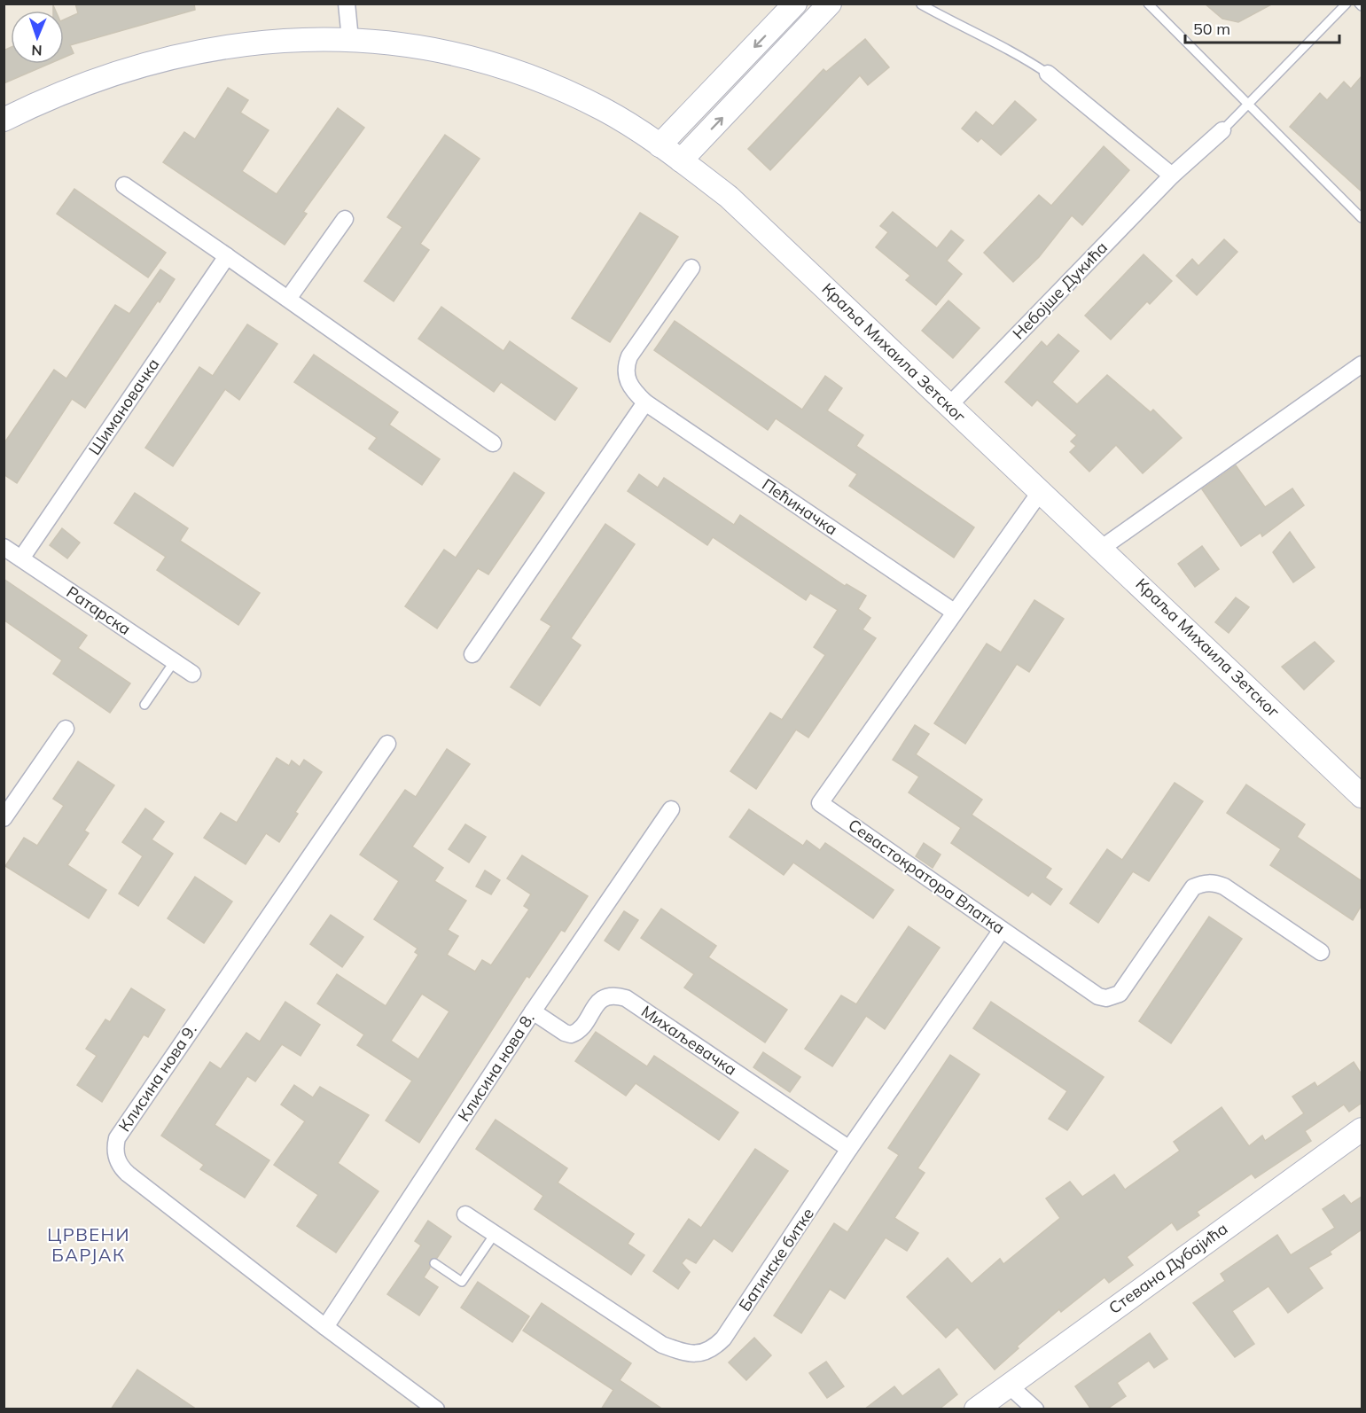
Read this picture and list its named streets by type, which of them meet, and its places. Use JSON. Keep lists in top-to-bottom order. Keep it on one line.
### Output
{"streets":{"street":["Небојше Дукића","Краља Михаила Зетског","Шимановачка","Пећиначка","Ратарска","Севастократора Влатка","Михаљевачка","Клисина нова 8.","Клисина нова 9.","Батинске битке","Стевана Дубајића"]},"crossings":[["Небојше Дукића","Краља Михаила Зетског"],["Краља Михаила Зетског","Севастократора Влатка"],["Шимановачка","Ратарска"],["Пећиначка","Севастократора Влатка"],["Севастократора Влатка","Батинске битке"],["Михаљевачка","Клисина нова 8."],["Михаљевачка","Батинске битке"],["Клисина нова 8.","Клисина нова 9."]],"districts":["ЦРВЕНИ БАРЈАК"],"scale_bar":"50 m","north":"bottom"}
